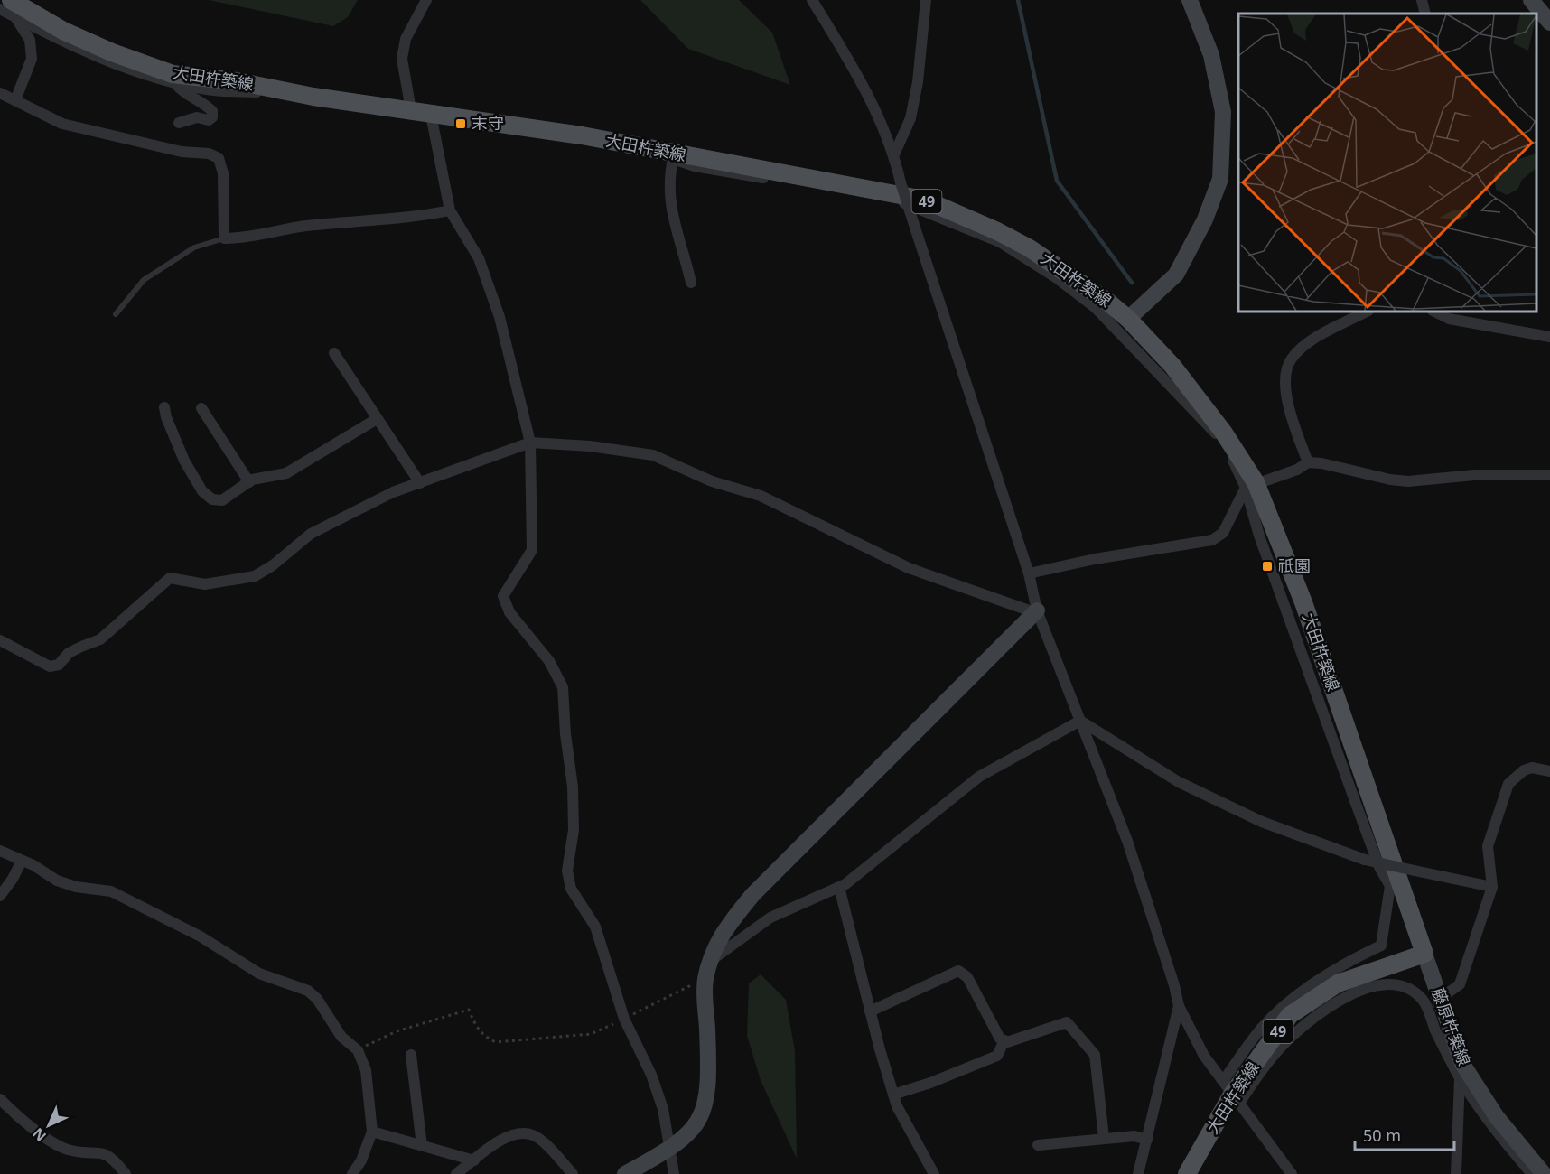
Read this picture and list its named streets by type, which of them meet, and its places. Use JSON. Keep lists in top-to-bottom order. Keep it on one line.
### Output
{"streets":{"main road":["大田杵築線","49"],"street":["藤原杵築線"]},"crossings":[["大田杵築線","藤原杵築線"]],"places":{"transit":["末守","祇園"]},"scale_bar":"50 m","north":"bottom left"}
